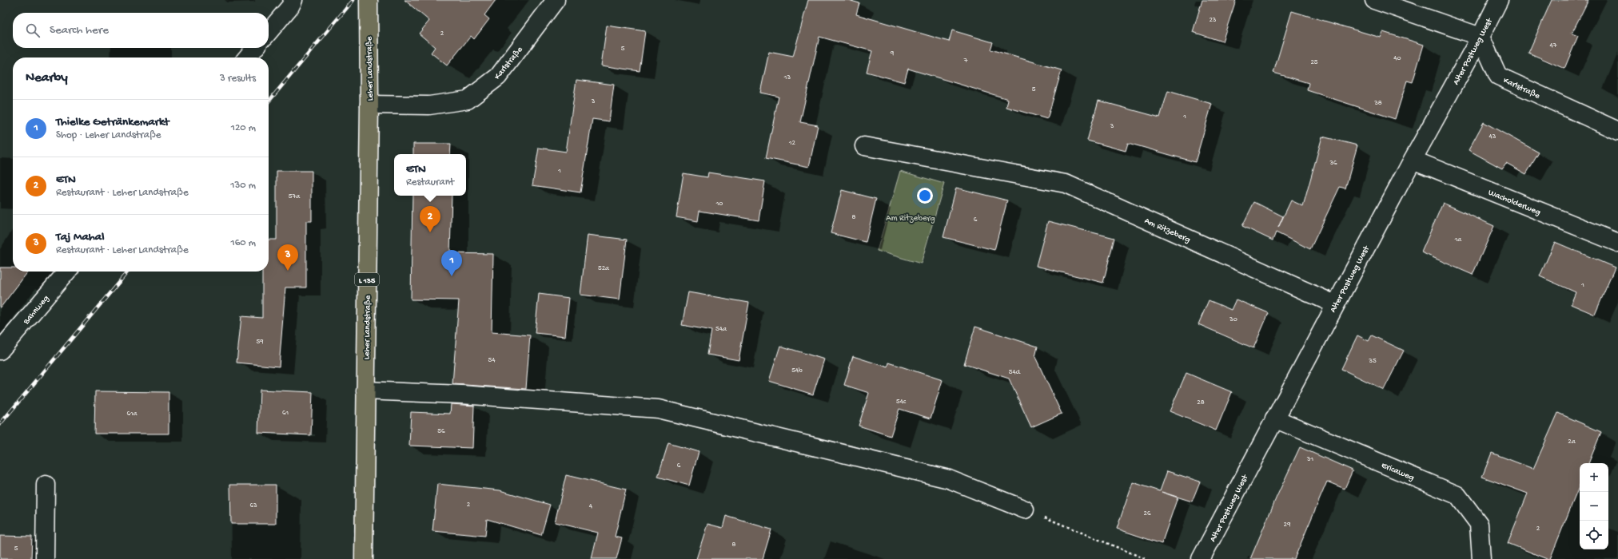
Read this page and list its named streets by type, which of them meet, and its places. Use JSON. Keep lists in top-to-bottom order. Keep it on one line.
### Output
{"streets":{"main road":["Leher Landstraße","L 135"],"street":["Alter Postweg West","Karlstraße","Wacholderweg","Am Ritzeberg","Bahnweg","Ericaweg"]},"crossings":[["Alter Postweg West","Karlstraße"],["Alter Postweg West","Wacholderweg"],["Alter Postweg West","Am Ritzeberg"],["Alter Postweg West","Ericaweg"],["Karlstraße","Leher Landstraße"]],"parks":["Am Ritzeberg"],"house_numbers":["23","2","47","5","9","40","7","25","13","5","3","38","1","3","43","12","36","1","57a","10","8","6","1a","52a","1","30","54a","59","54","35","54b","54d","54c","28","61","61a","56","2a","31","6","2","63","4","26","29","2","8","5"],"page":{"search":"Search here","heading":["Nearby","3 results"],"list":[{"mark":"1","name":"Thielke Getränkemarkt","note":"Shop · Leher Landstraße","value":"120 m"},{"mark":"2","name":"ETN","note":"Restaurant · Leher Landstraße","value":"130 m"},{"mark":"3","name":"Taj Mahal","note":"Restaurant · Leher Landstraße","value":"160 m"}],"popup":["ETN","Restaurant"],"pins":["2","3","1"],"map_buttons":["+","−"]}}
